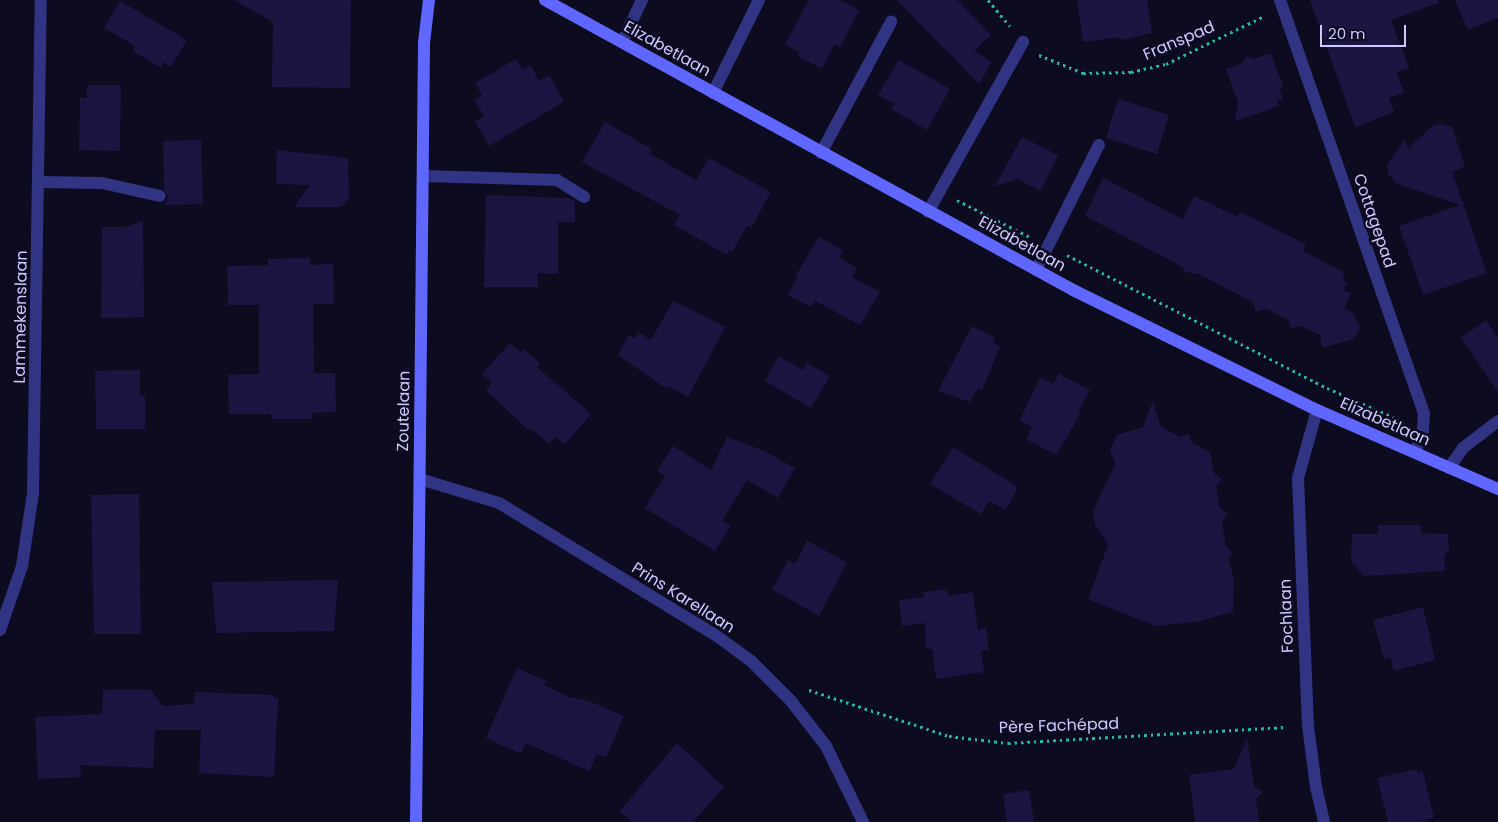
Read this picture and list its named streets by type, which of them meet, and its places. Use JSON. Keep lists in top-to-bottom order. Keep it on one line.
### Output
{"streets":{"street":["Elizabetlaan","Cottagepad","Lammekenslaan","Zoutelaan","Prins Karellaan","Fochlaan"],"path":["Franspad","Père Fachépad"]},"crossings":[["Franspad","Cottagepad"],["Elizabetlaan","Cottagepad"],["Elizabetlaan","Fochlaan"],["Zoutelaan","Prins Karellaan"],["Prins Karellaan","Père Fachépad"],["Fochlaan","Père Fachépad"]],"scale_bar":"20 m"}
